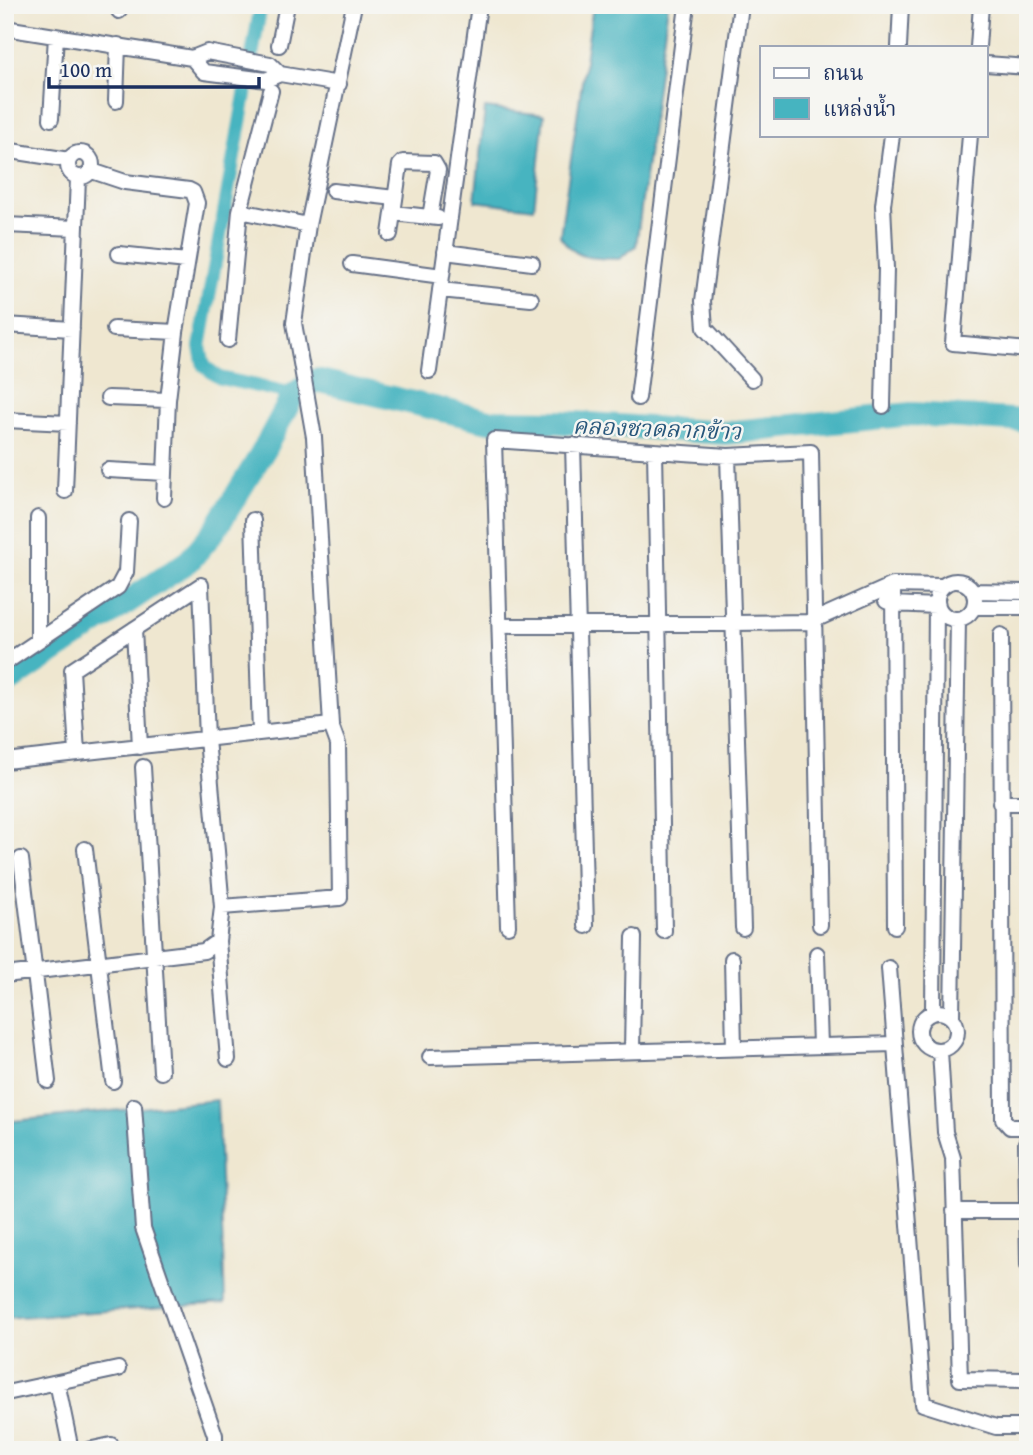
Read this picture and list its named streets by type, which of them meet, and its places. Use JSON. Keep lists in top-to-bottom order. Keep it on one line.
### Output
{"water":["คลองชวดลากข้าว"],"legend":["ถนน","แหล่งน้ำ"],"scale_bar":"100 m"}
